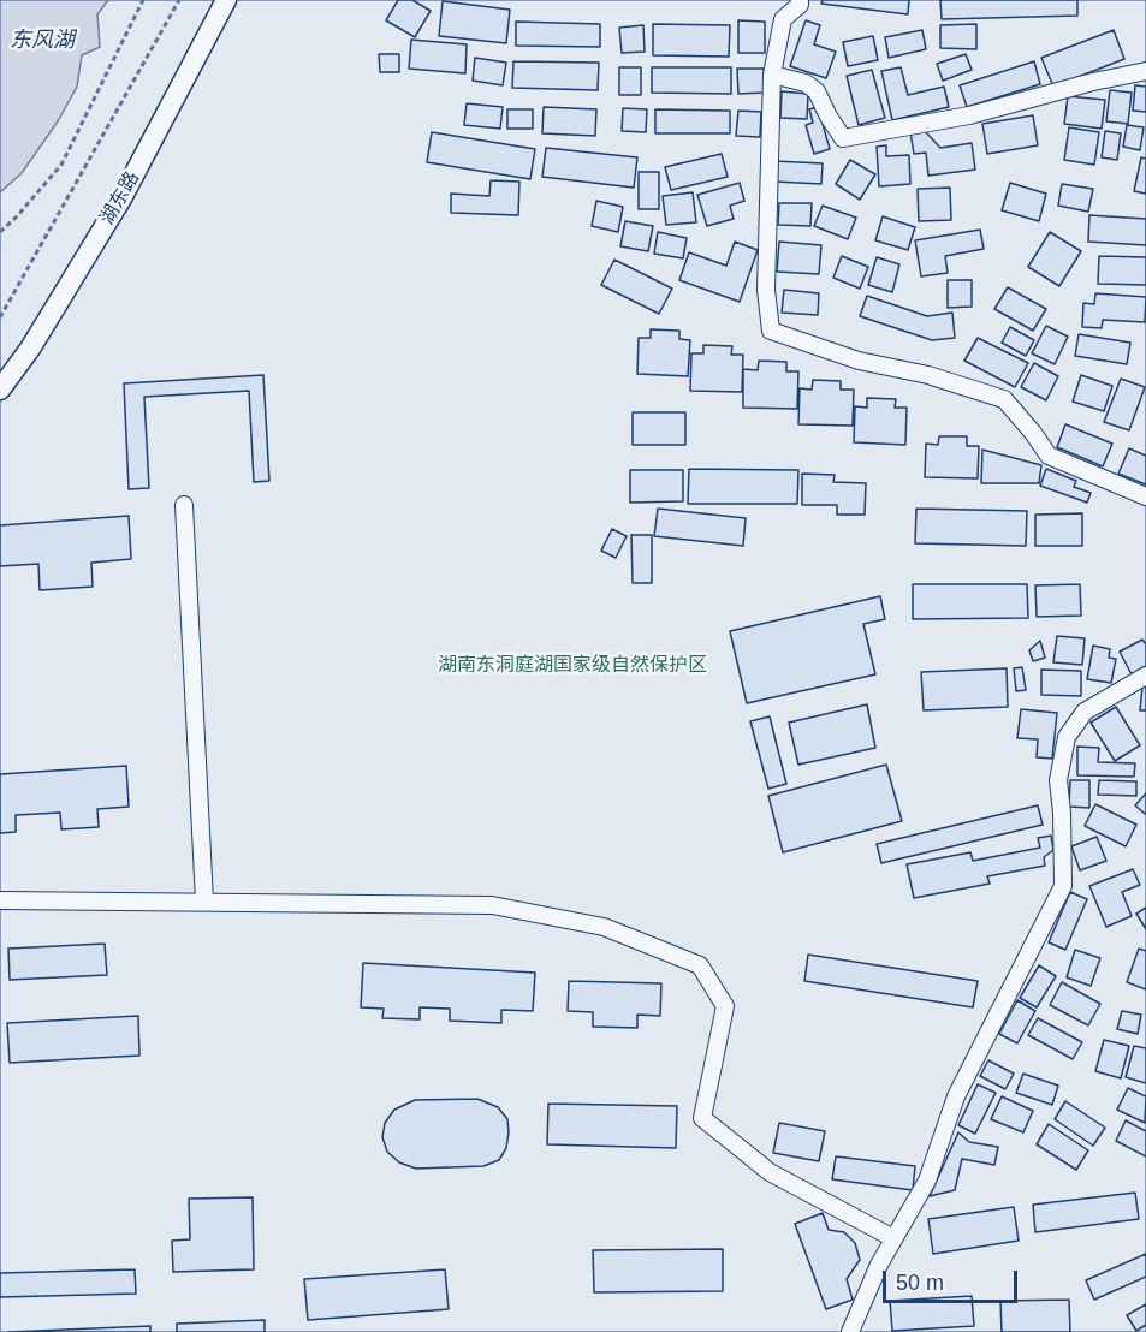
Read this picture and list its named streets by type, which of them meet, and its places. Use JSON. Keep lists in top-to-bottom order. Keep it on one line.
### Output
{"streets":{"street":["湖东路"]},"water":["东风湖"],"parks":["湖南东洞庭湖国家级自然保护区"],"scale_bar":"50 m"}
